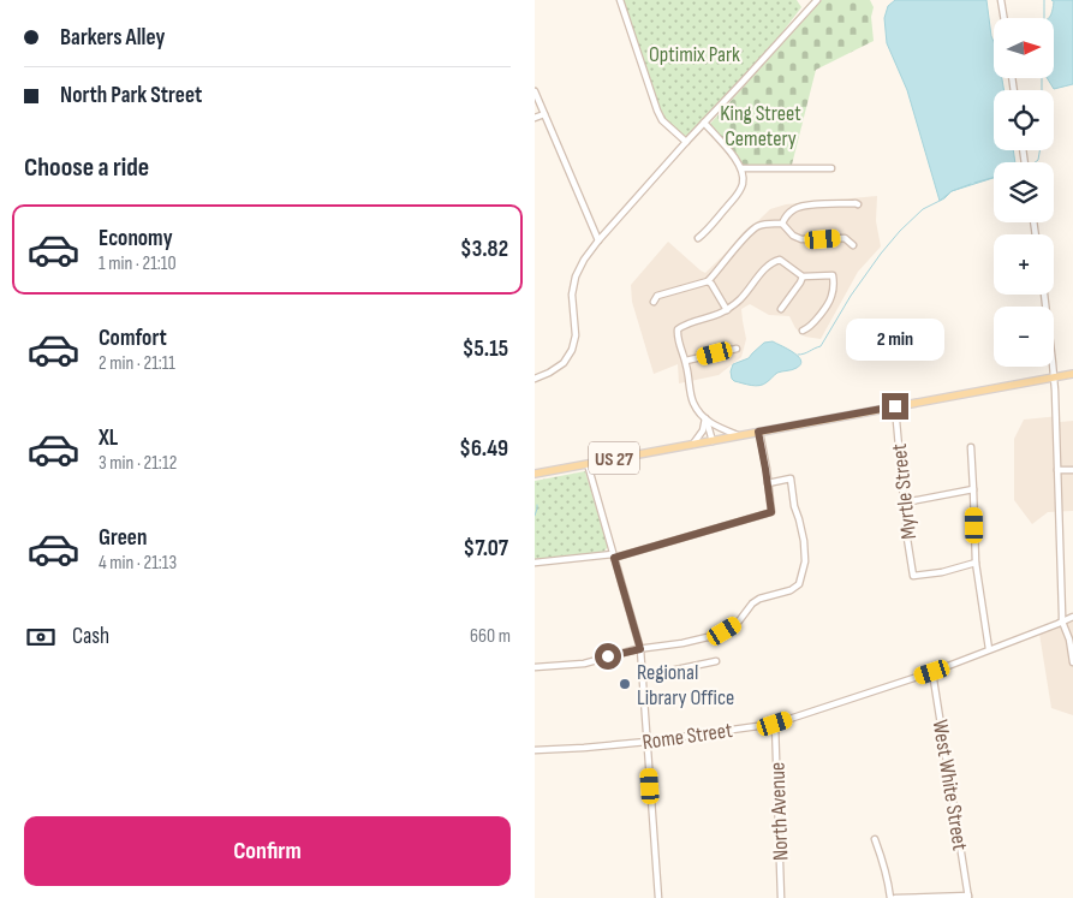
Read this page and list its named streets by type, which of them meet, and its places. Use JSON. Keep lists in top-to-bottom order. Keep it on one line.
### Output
{"streets":{"main road":["US 27"],"street":["Myrtle Street","Rome Street","West White Street","North Avenue"]},"crossings":[["US 27","Myrtle Street"],["Rome Street","West White Street"],["Rome Street","North Avenue"]],"parks":["Optimix Park","King Street Cemetery"],"places":["Regional Library Office"],"north":"right","page":{"banner":["Barkers Alley","North Park Street"],"map_buttons":["+","−"],"heading":"Choose a ride","list":[{"name":"Economy","note":"1 min · 21:10","value":"$3.82"},{"name":"Comfort","note":"2 min · 21:11","value":"$5.15"},{"name":"XL","note":"3 min · 21:12","value":"$6.49"},{"name":"Green","note":"4 min · 21:13","value":"$7.07"}],"bubble":"2 min","pay":["Cash","660 m"],"buttons":"Confirm"}}
